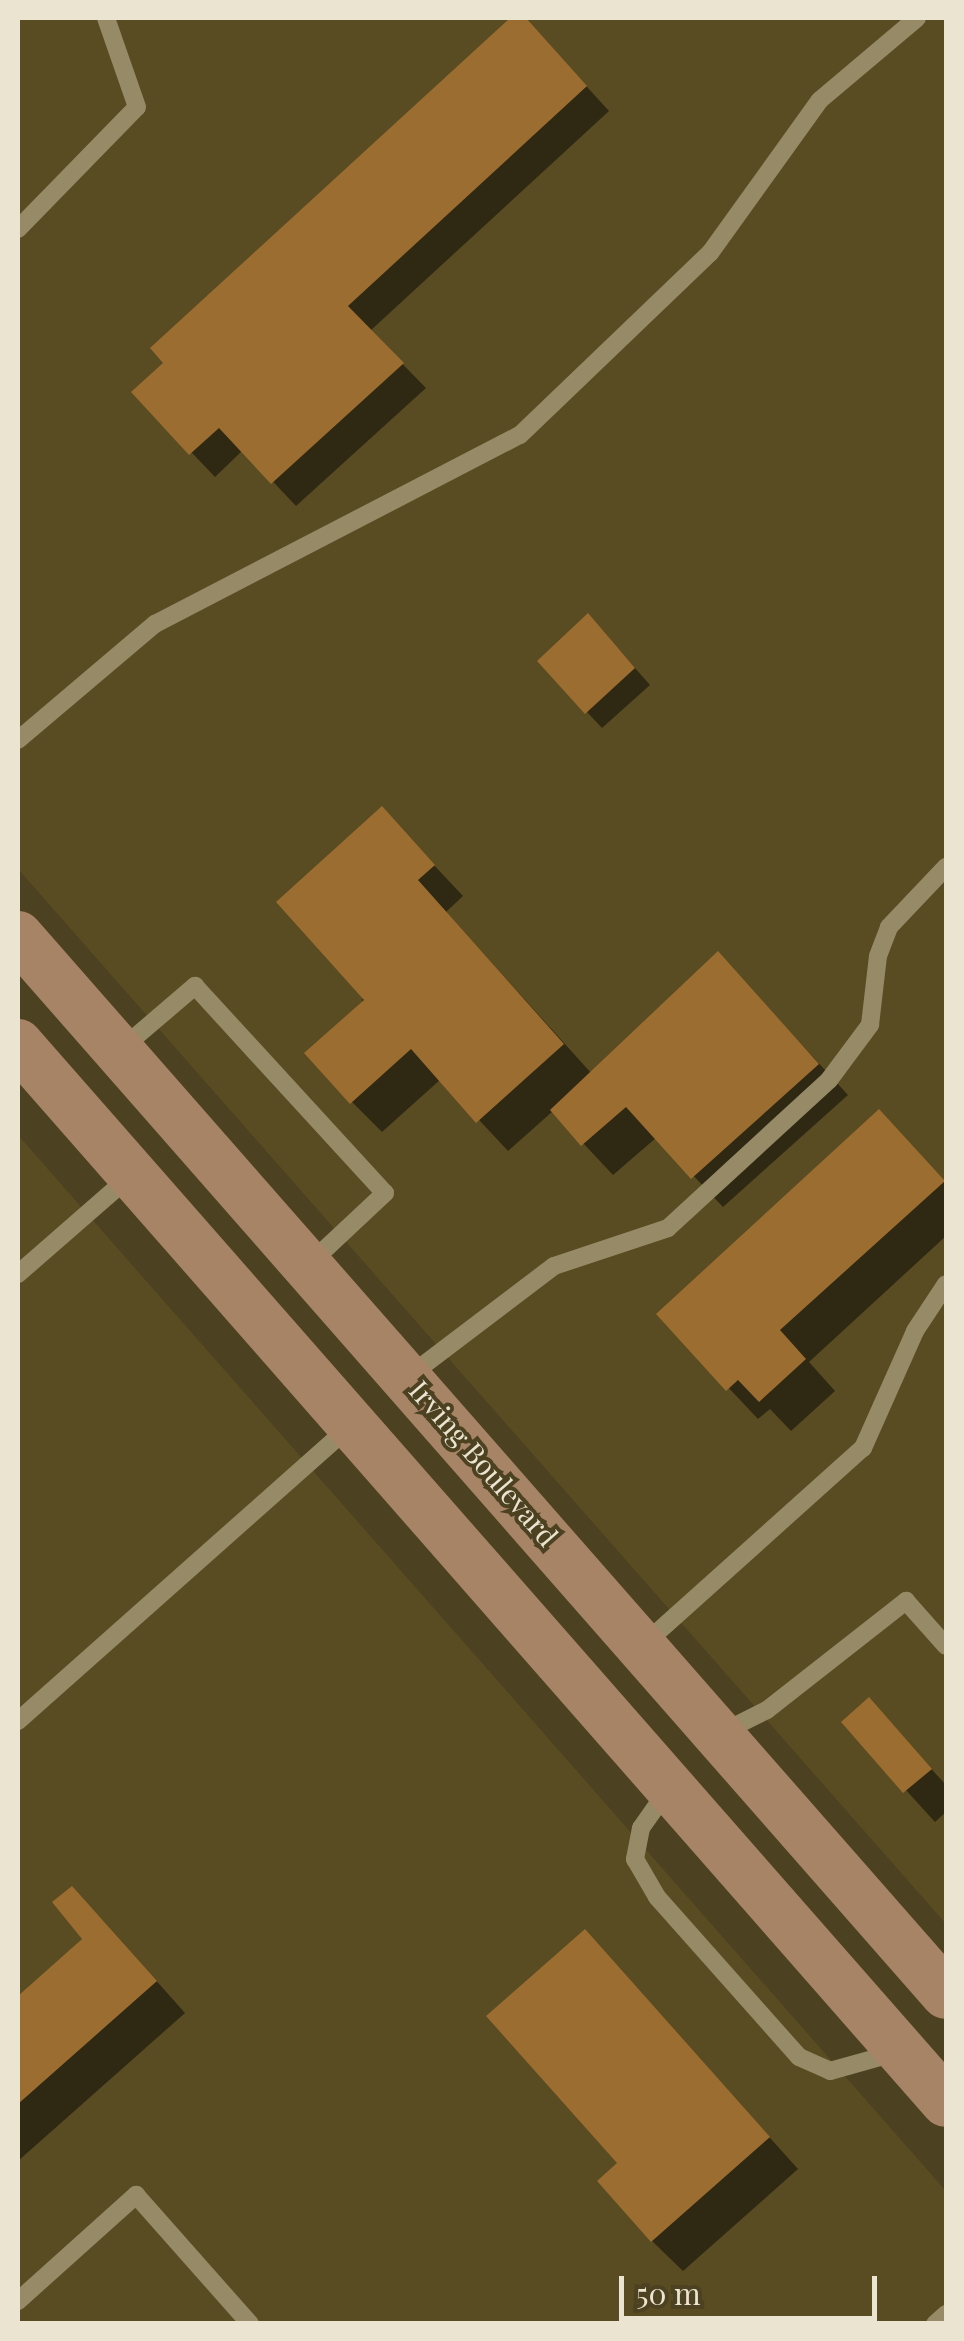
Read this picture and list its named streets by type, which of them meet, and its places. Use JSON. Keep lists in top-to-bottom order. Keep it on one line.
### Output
{"streets":{"main road":["Irving Boulevard"]},"scale_bar":"50 m"}
